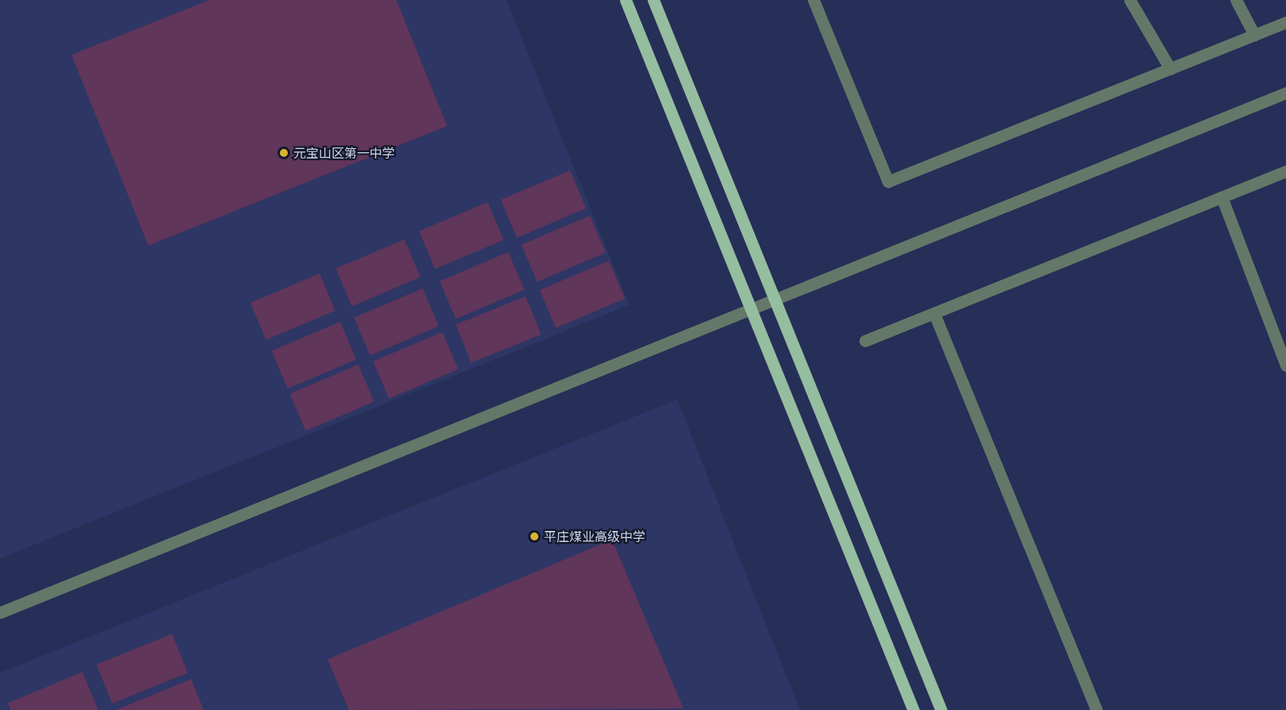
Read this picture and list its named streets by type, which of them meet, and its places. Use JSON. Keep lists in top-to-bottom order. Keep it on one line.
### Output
{"places":["元宝山区第一中学","平庄煤业高级中学"]}
